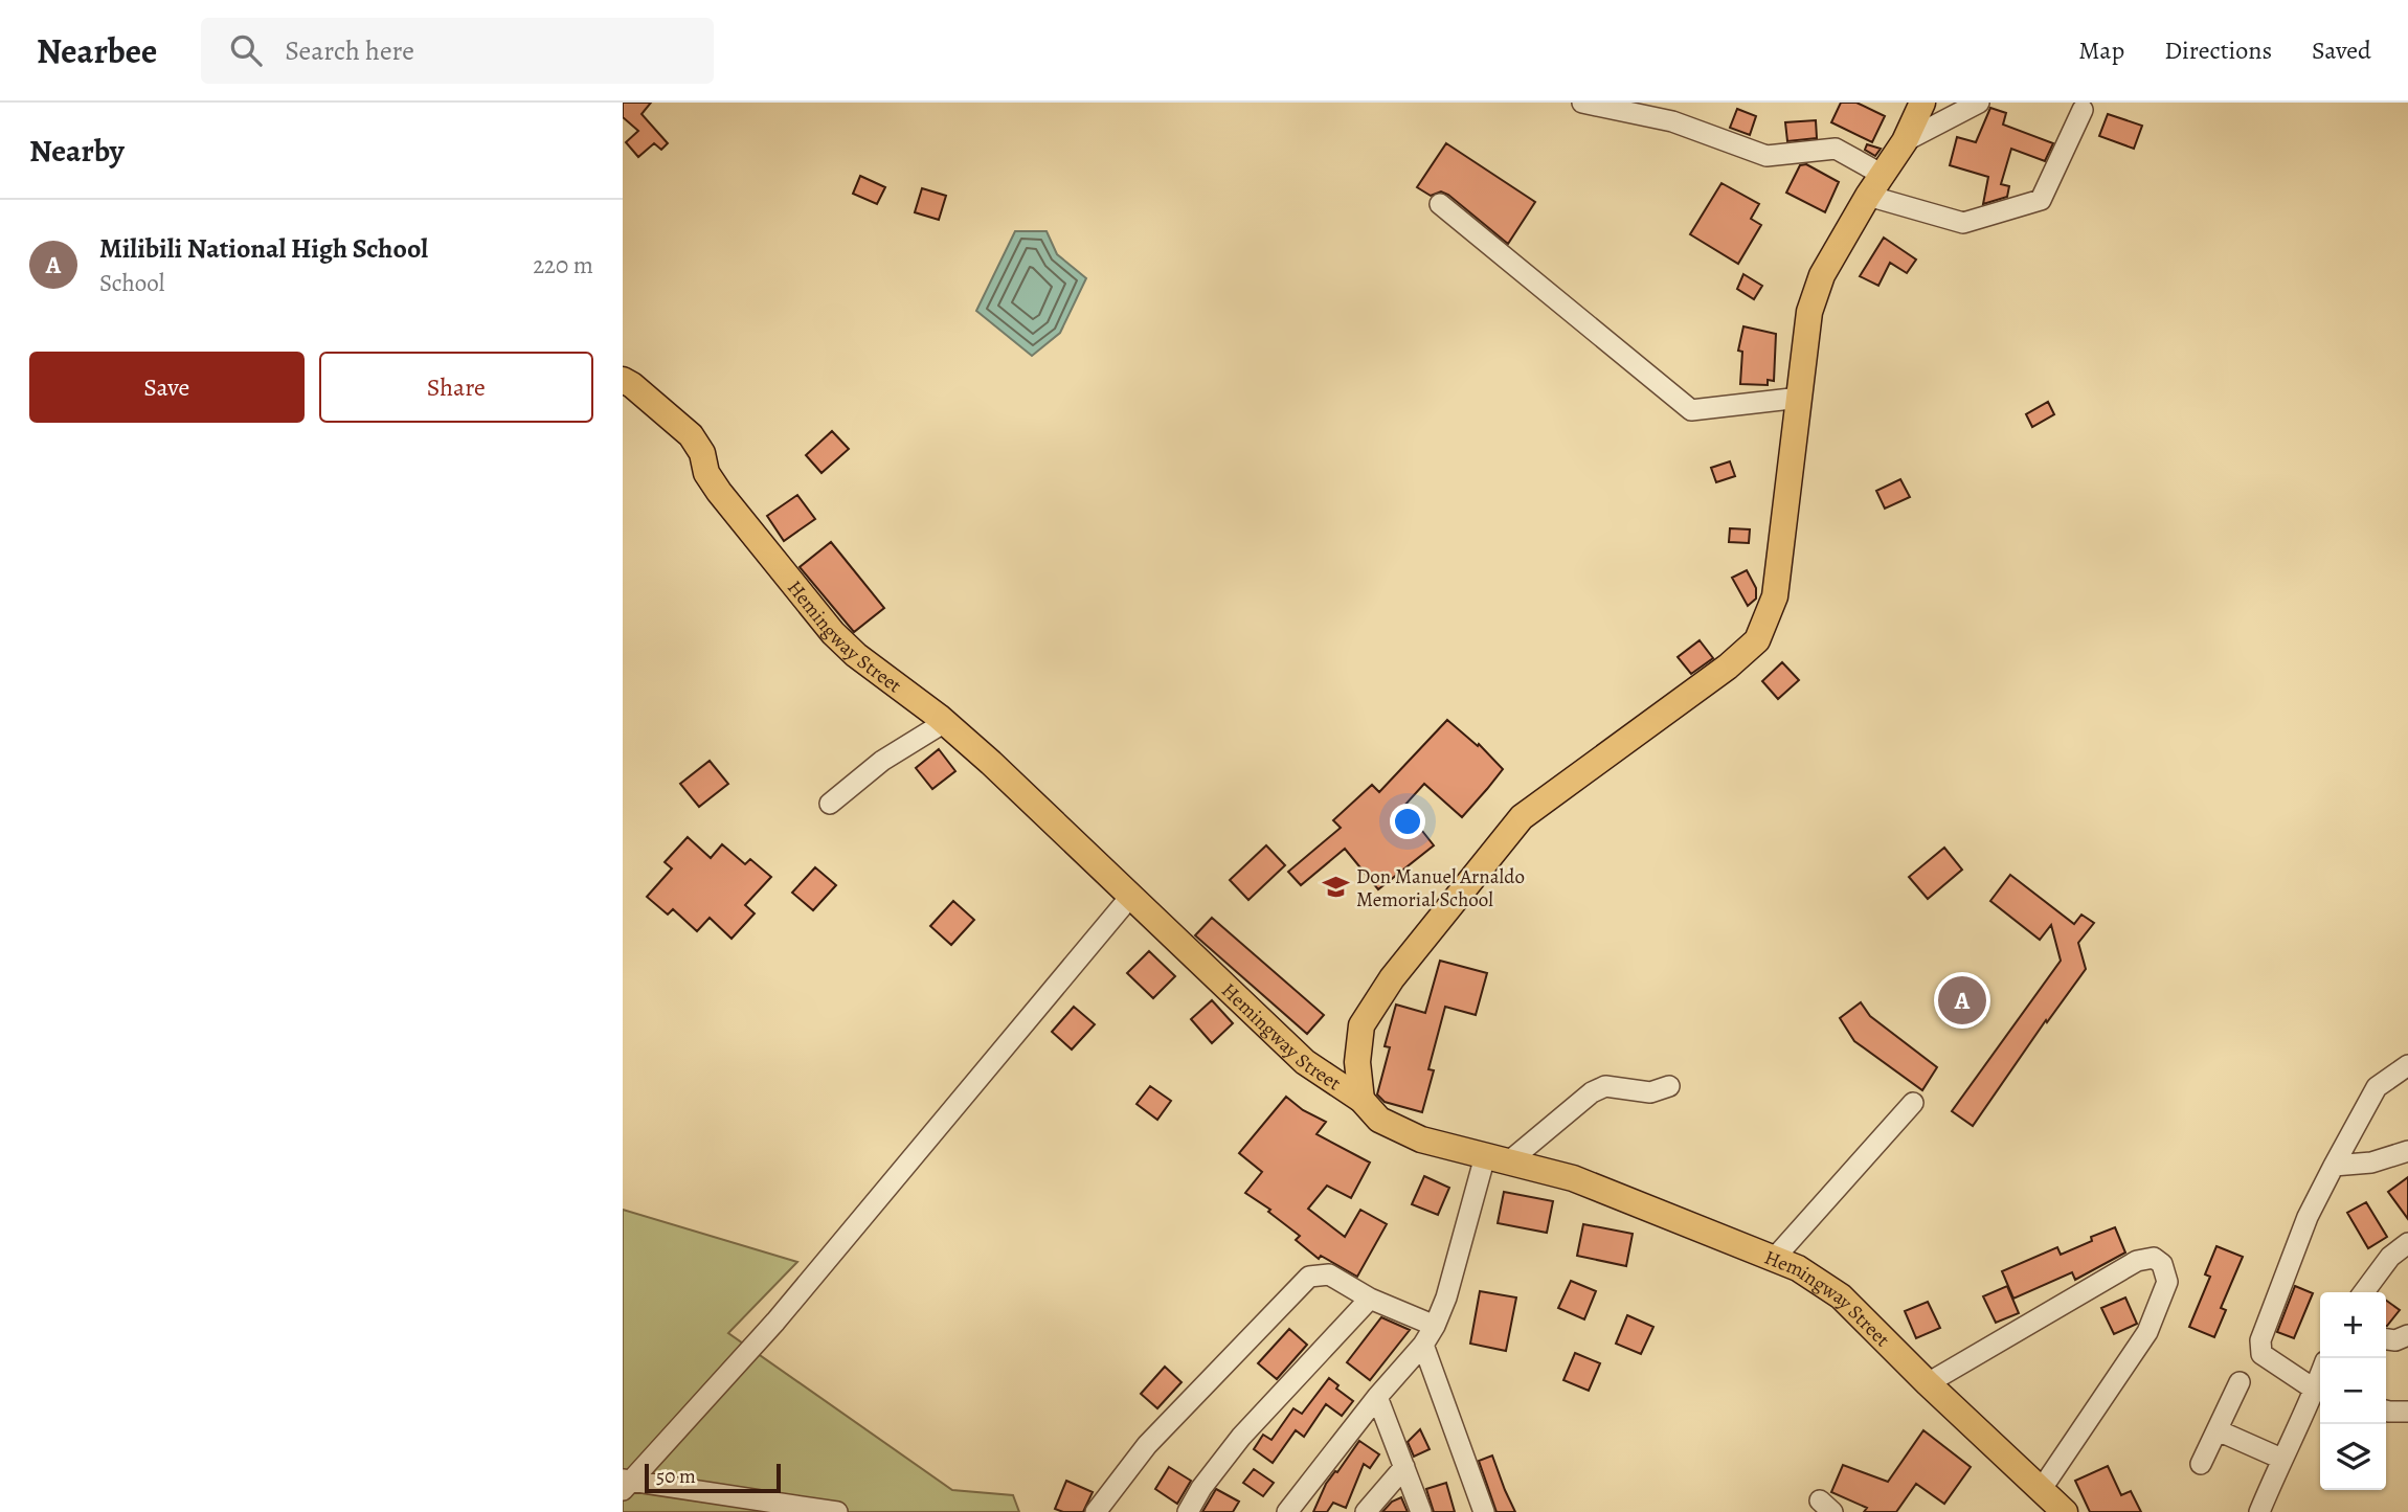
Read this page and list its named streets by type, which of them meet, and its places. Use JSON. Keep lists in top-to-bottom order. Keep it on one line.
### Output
{"streets":{"main road":["Hemingway Street"]},"places":{"school or university":["Don Manuel Arnaldo Memorial School"]},"scale_bar":"50 m","page":{"header":"Nearbee","search":"Search here","nav":["Map","Directions","Saved"],"heading":"Nearby","list":[{"mark":"A","name":"Milibili National High School","note":"School","value":"220 m"}],"buttons":["Save","Share"],"pins":"A","map_buttons":["+","−"],"scale":"50 m"}}
